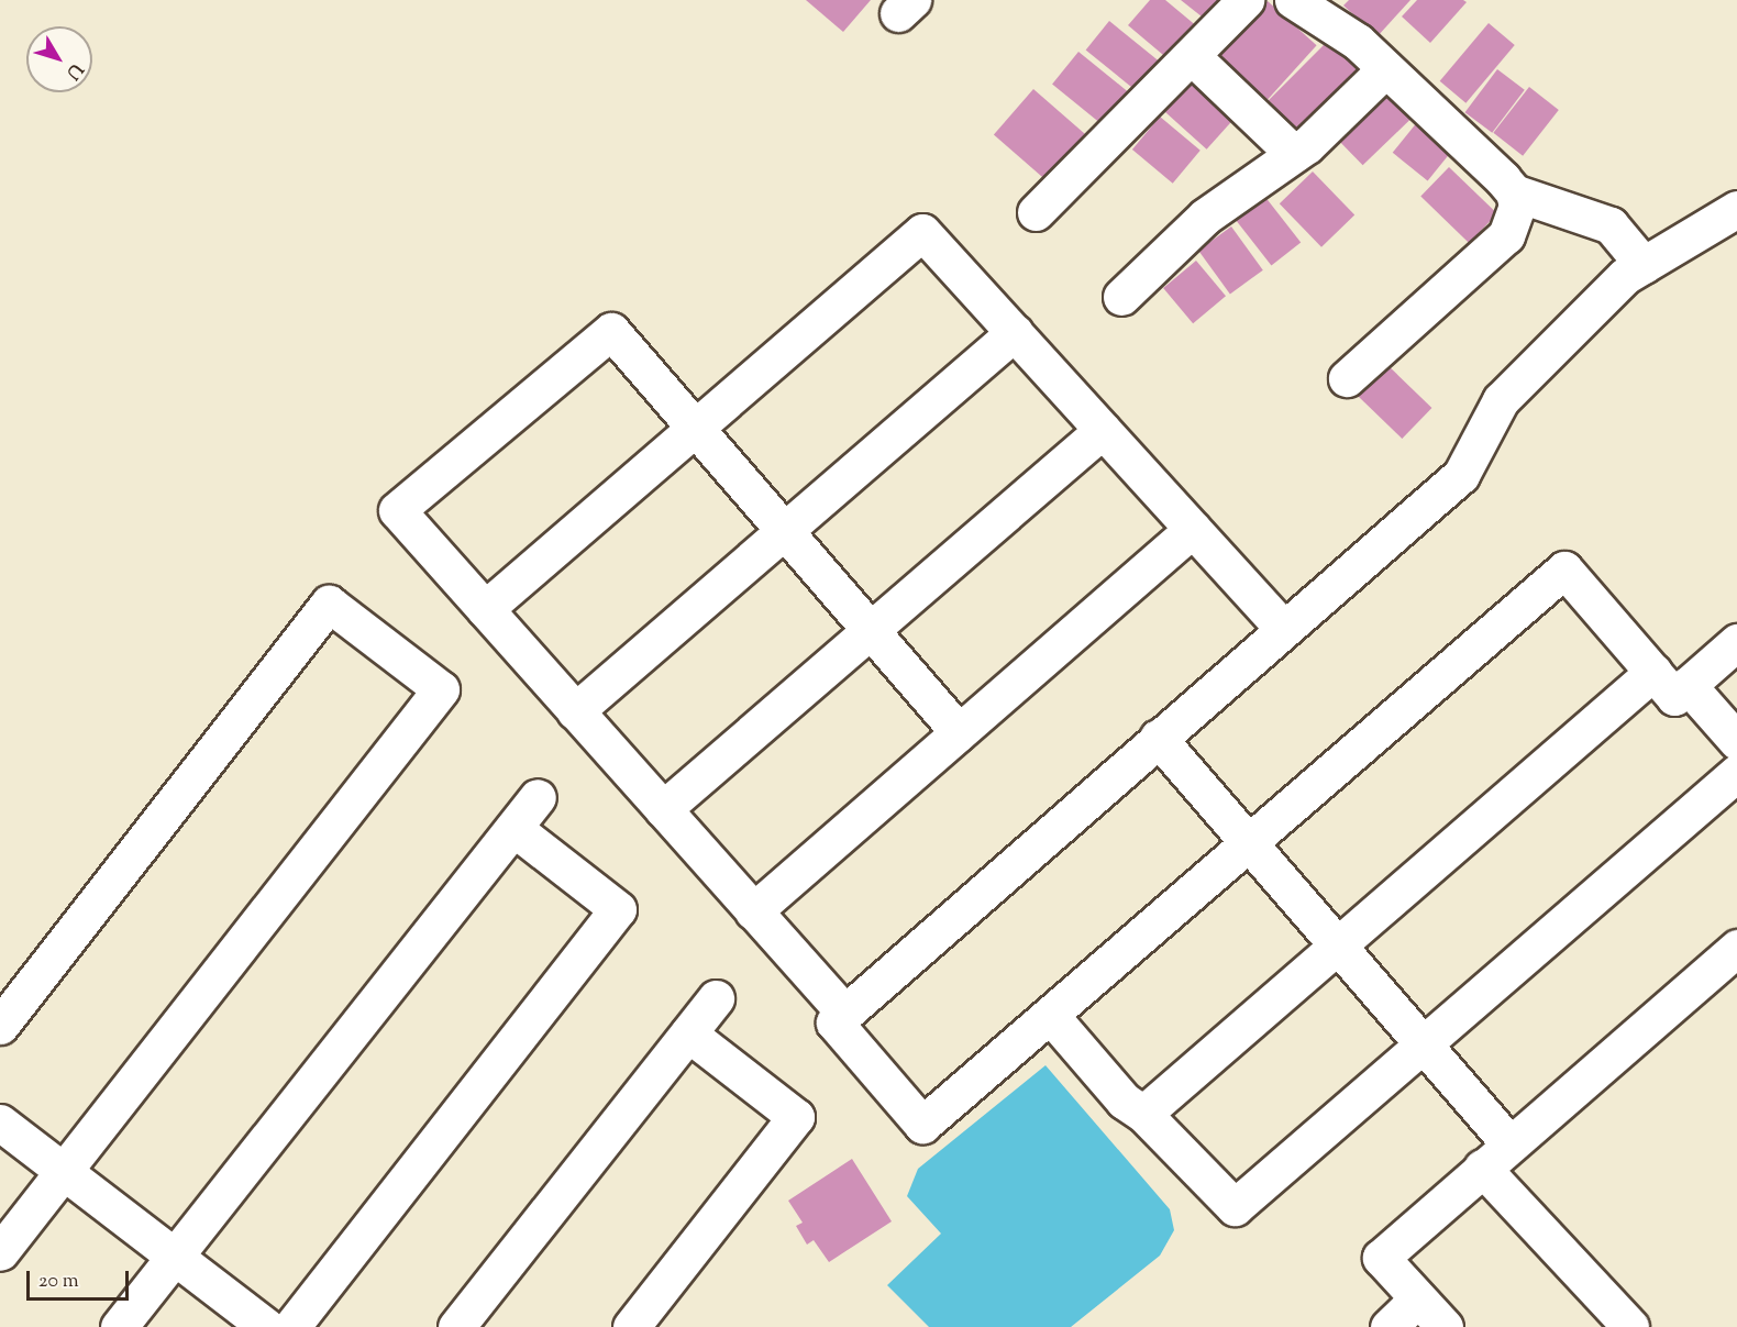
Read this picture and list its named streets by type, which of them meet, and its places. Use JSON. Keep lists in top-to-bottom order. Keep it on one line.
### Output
{"scale_bar":"20 m","north":"bottom right"}
